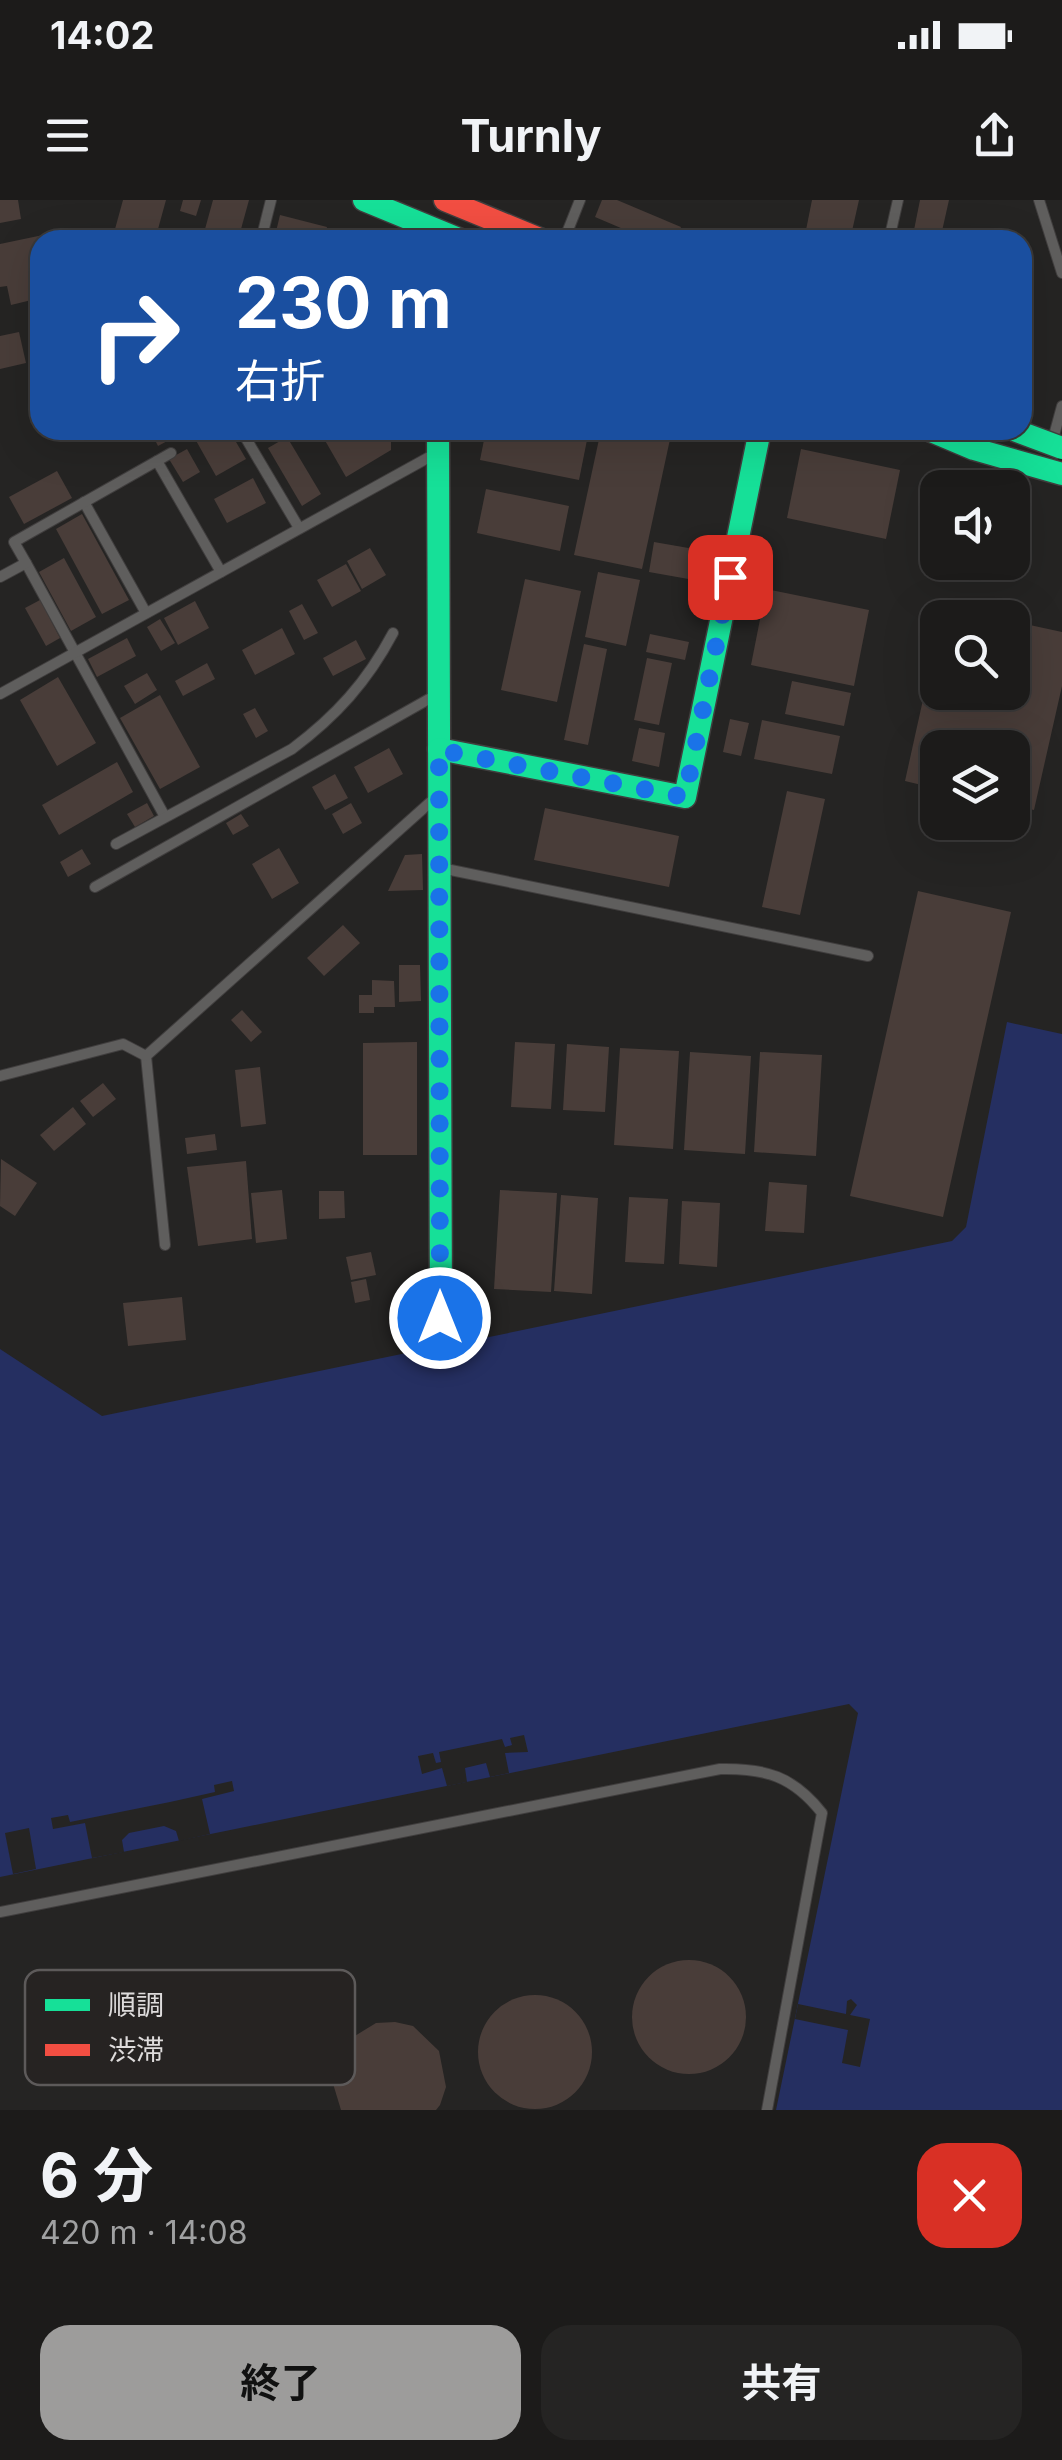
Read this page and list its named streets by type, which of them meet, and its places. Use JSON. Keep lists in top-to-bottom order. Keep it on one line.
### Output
{"legend":["順調","渋滞"],"page":{"status":"14:02","header":"Turnly","turn":["230 m","右折"],"heading":["6 分","420 m · 14:08"],"buttons":["終了","共有"]}}
